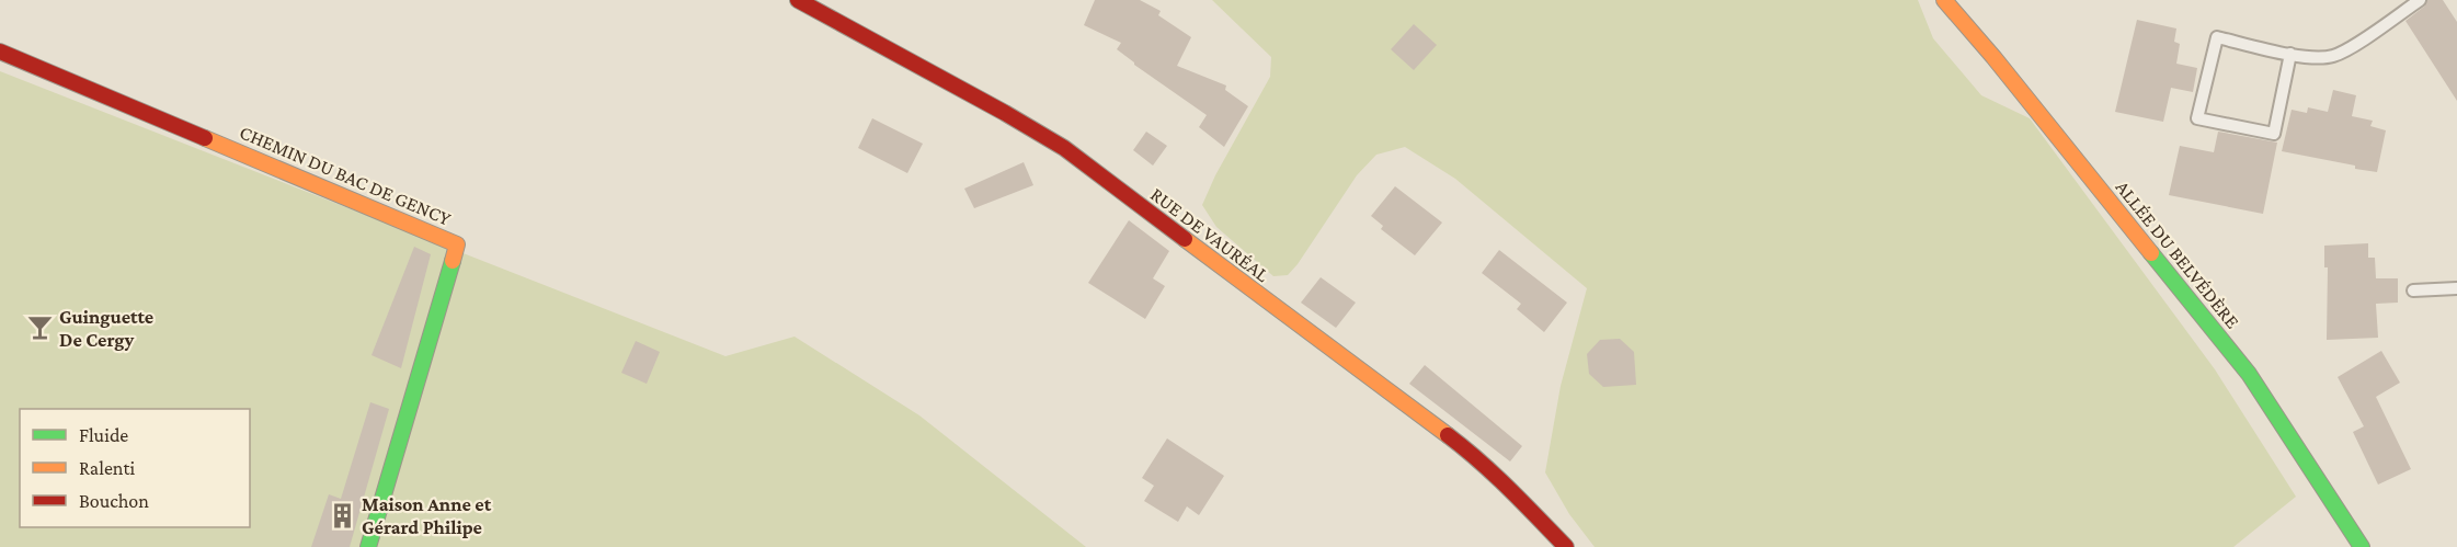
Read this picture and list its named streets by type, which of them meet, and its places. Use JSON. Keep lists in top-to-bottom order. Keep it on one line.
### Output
{"streets":{"street":["CHEMIN DU BAC DE GENCY","RUE DE VAURÉAL","ALLÉE DU BELVÉDÈRE"]},"places":{"bar":["Guinguette De Cergy"],"building":["Maison Anne et Gérard Philipe"]},"legend":["Fluide","Ralenti","Bouchon"]}
